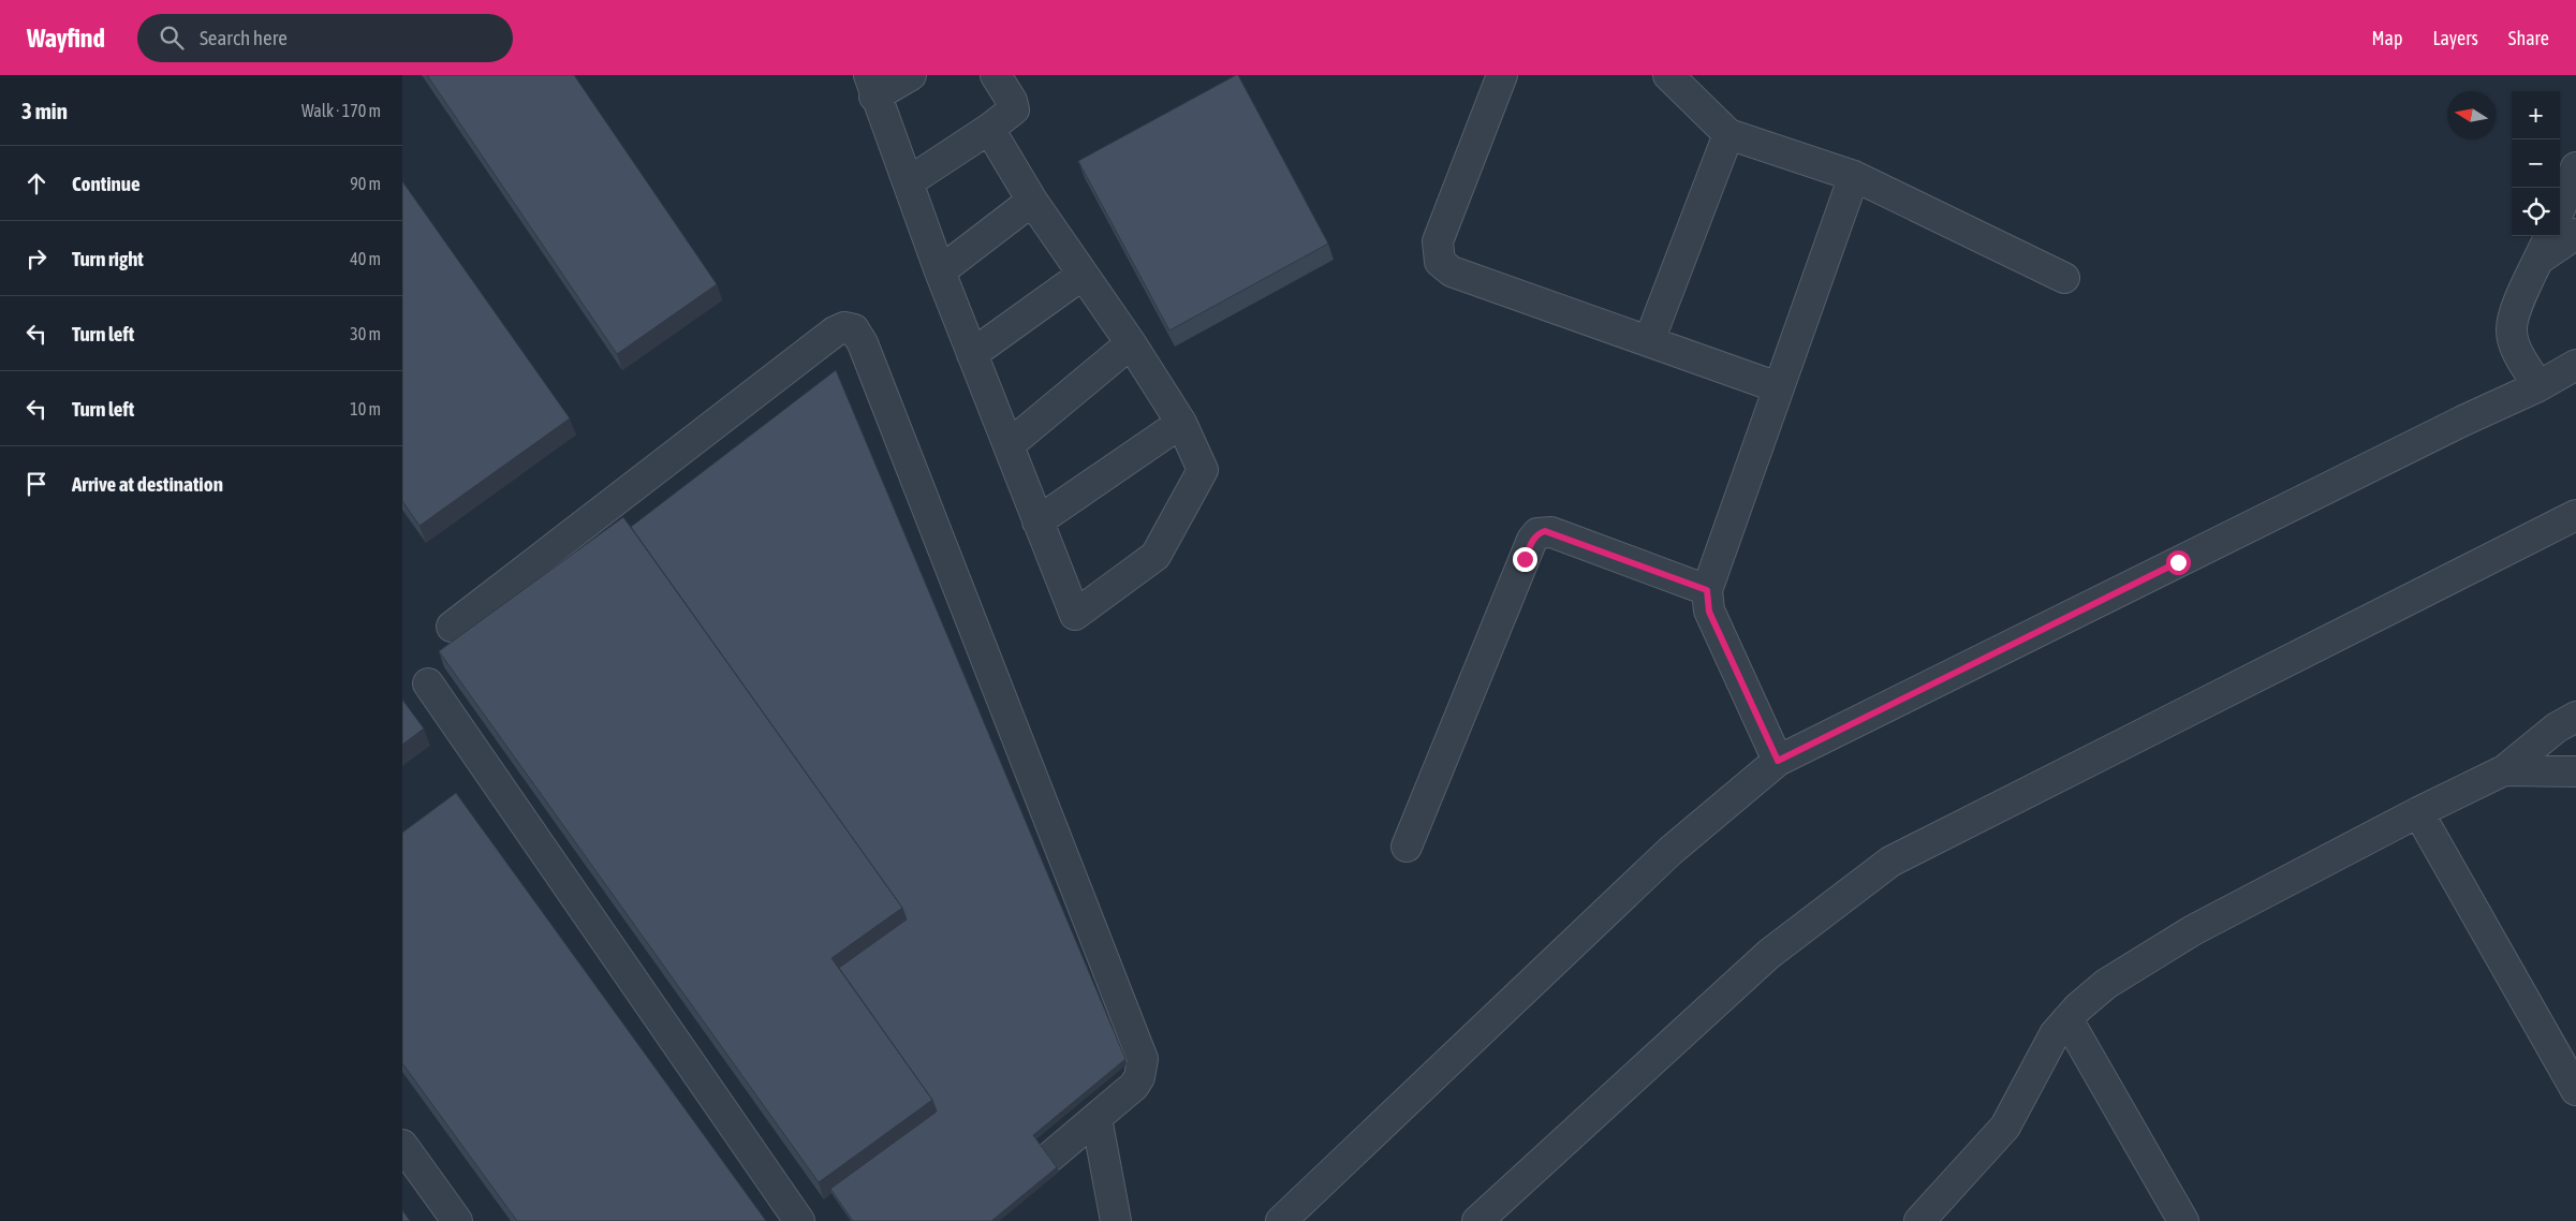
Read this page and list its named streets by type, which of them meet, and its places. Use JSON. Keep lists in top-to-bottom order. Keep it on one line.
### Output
{"north":"left","page":{"header":"Wayfind","search":"Search here","nav":["Map","Layers","Share"],"heading":["3 min","Walk · 170 m"],"map_buttons":["+","−"],"list":[["Continue","90 m"],["Turn right","40 m"],["Turn left","30 m"],["Turn left","10 m"],"Arrive at destination"]}}
